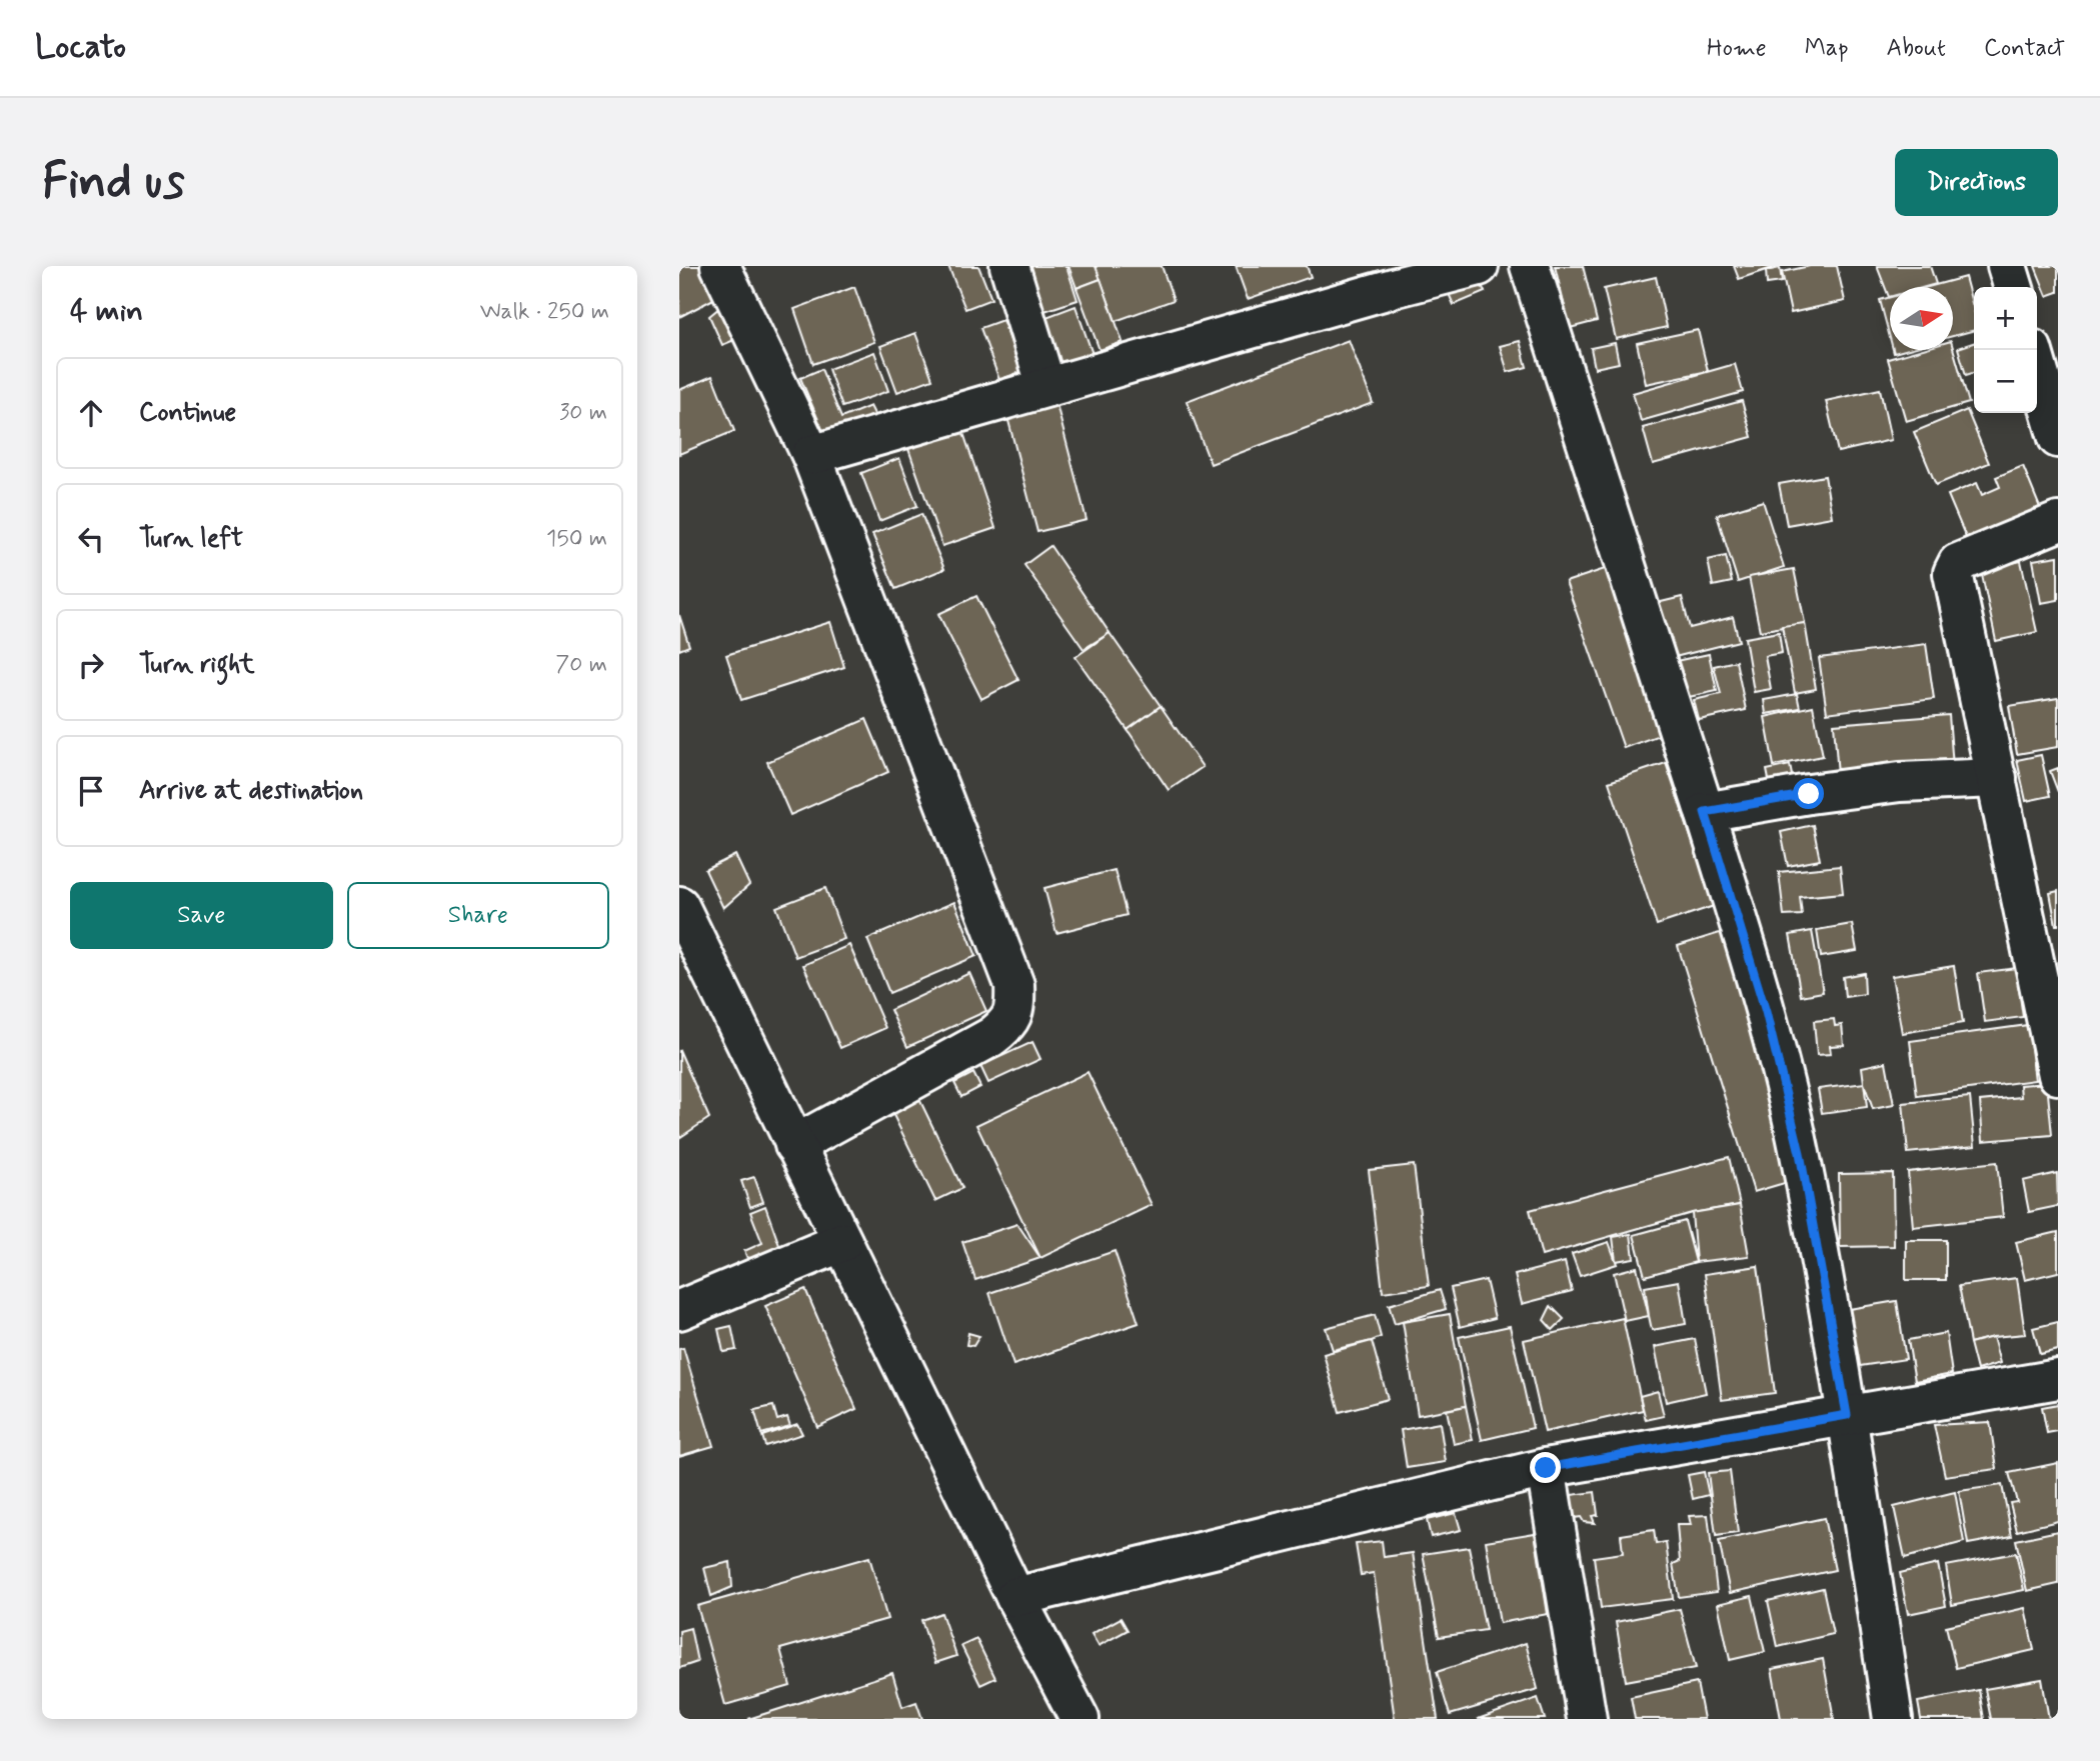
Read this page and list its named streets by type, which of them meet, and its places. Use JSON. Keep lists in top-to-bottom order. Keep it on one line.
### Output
{"north":"right","page":{"header":"Locato","nav":["Home","Map","About","Contact"],"buttons":["Directions",["Save","Share"]],"title":"Find us","heading":["4 min","Walk · 250 m"],"map_buttons":["+","−"],"list":[["Continue","30 m"],["Turn left","150 m"],["Turn right","70 m"],"Arrive at destination"]}}
